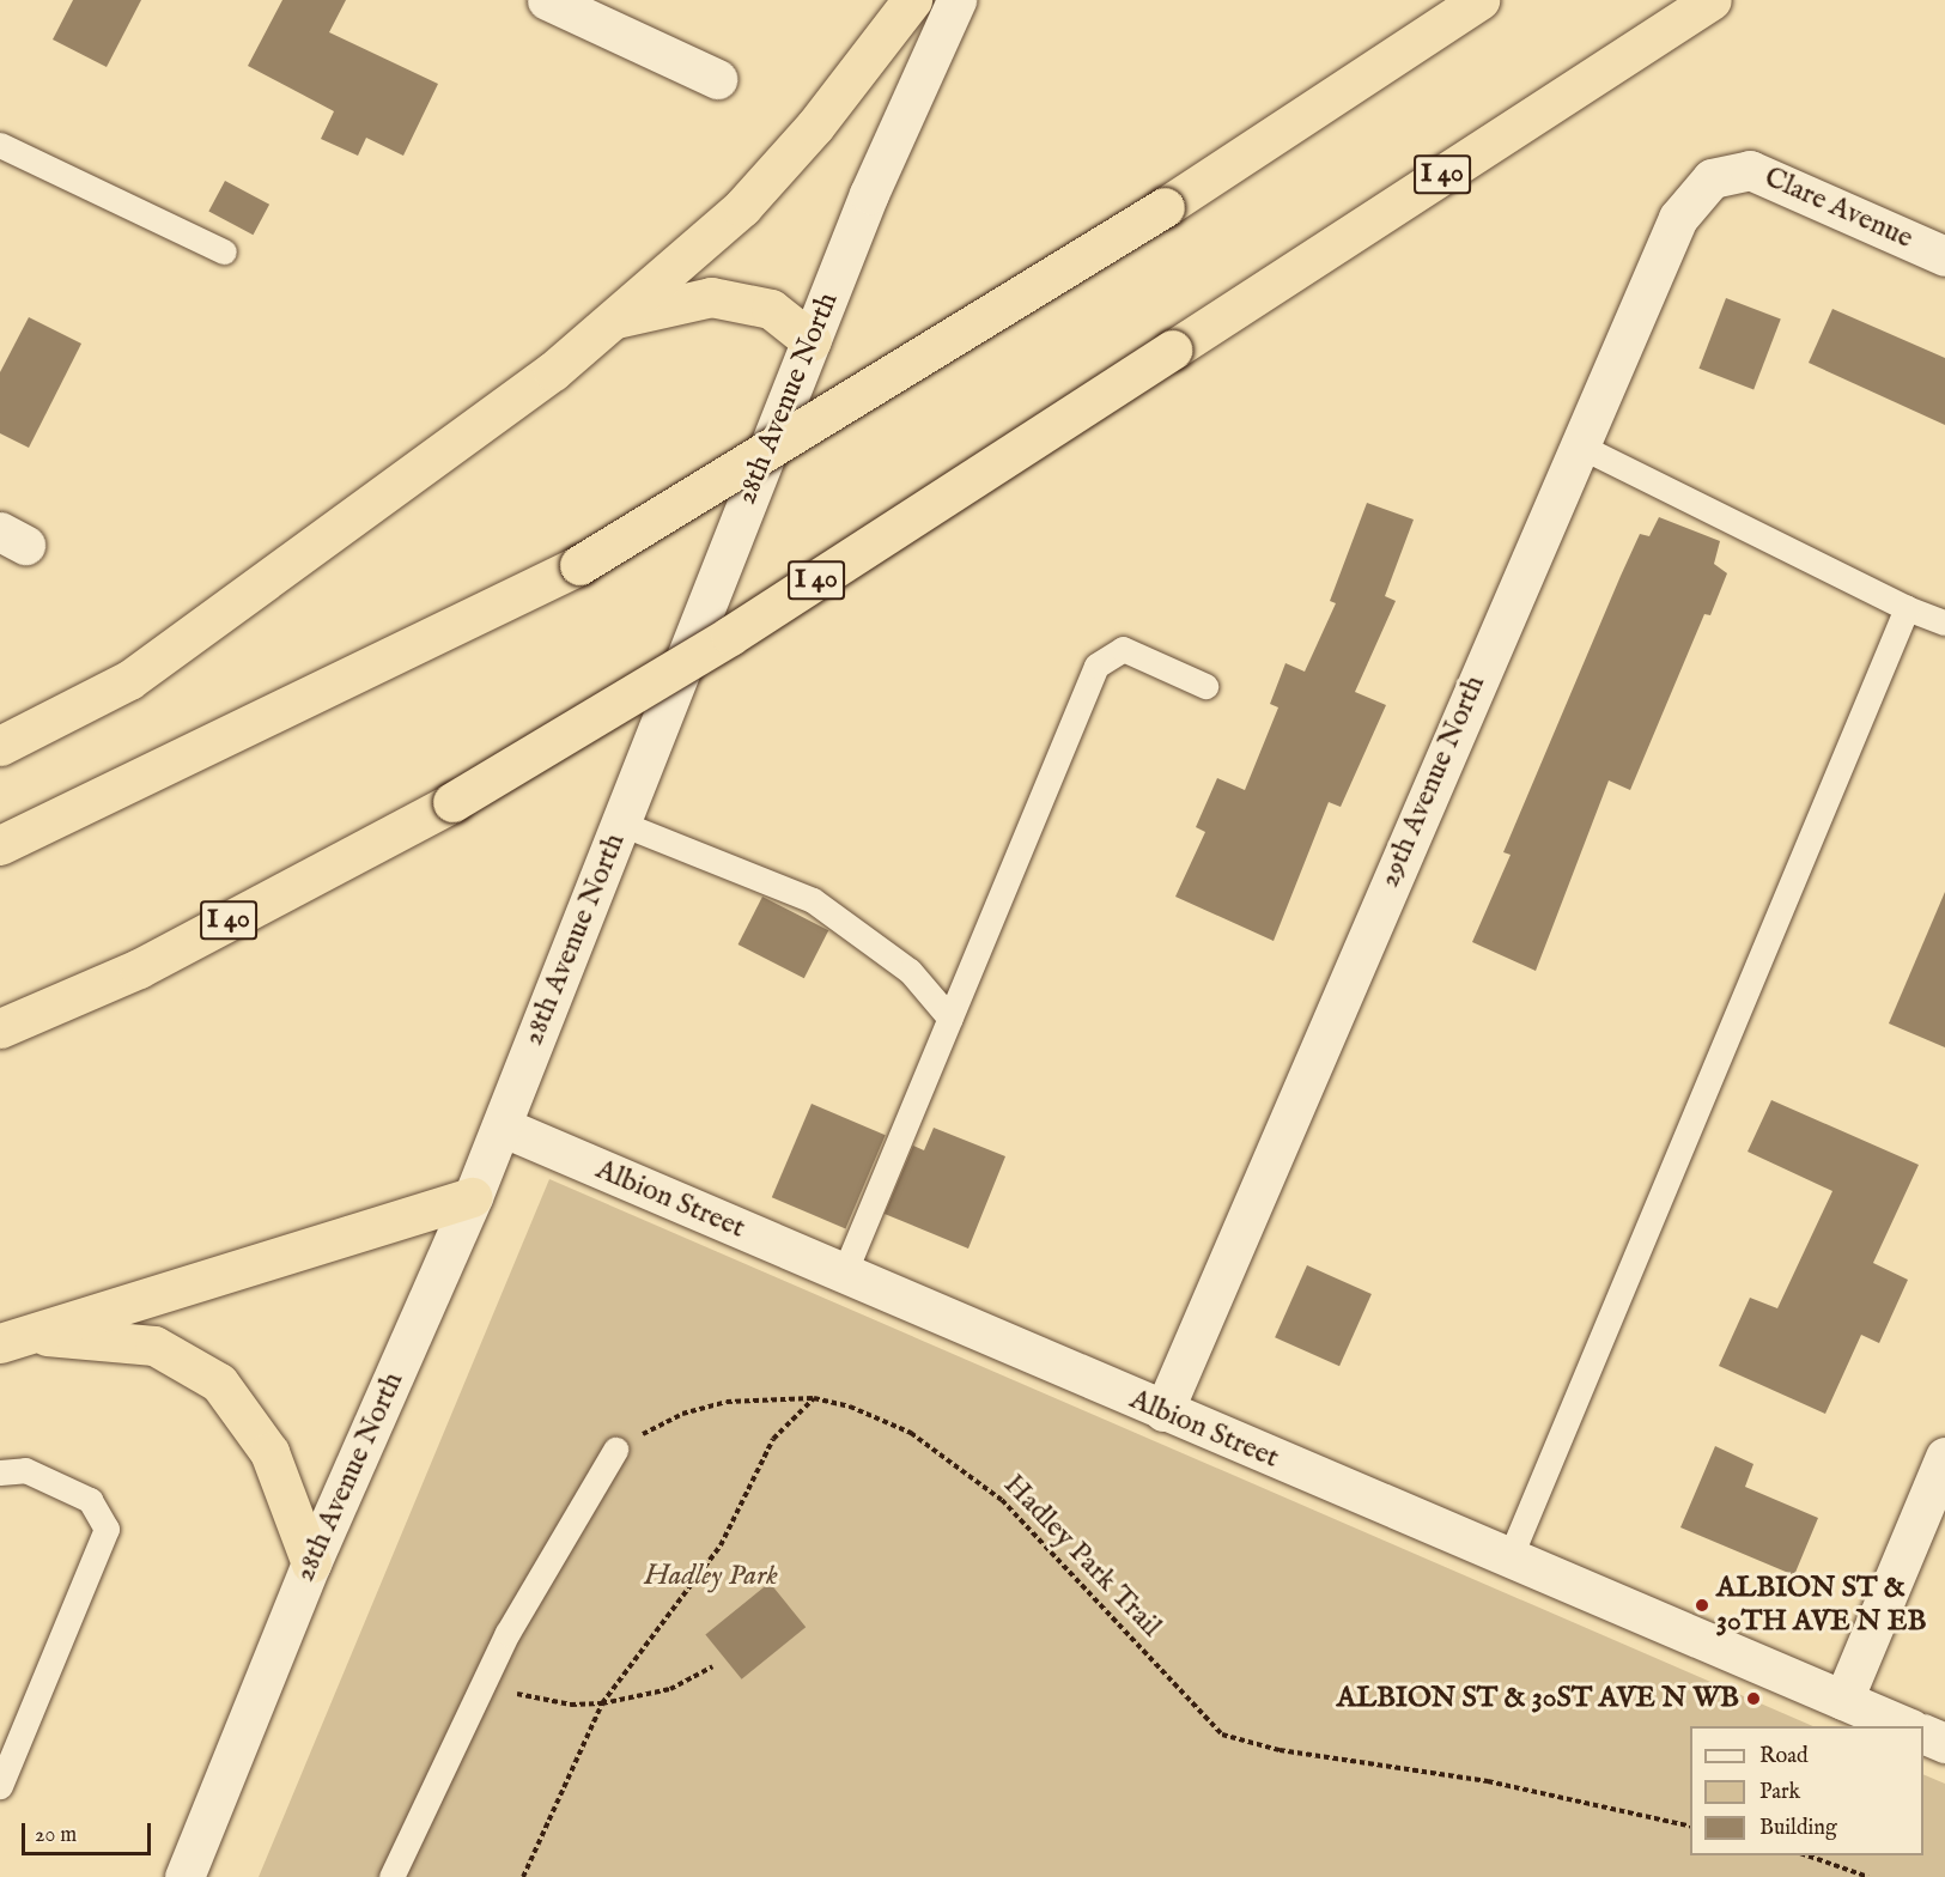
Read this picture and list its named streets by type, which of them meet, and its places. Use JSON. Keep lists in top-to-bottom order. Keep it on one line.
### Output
{"streets":{"highway":["I 40"],"street":["Clare Avenue","28th Avenue North","29th Avenue North","Albion Street"],"path":["Hadley Park Trail"]},"crossings":[["Clare Avenue","29th Avenue North"],["28th Avenue North","Albion Street"],["29th Avenue North","Albion Street"]],"parks":["Hadley Park"],"places":["ALBION ST & 30TH AVE N EB","ALBION ST & 30ST AVE N WB"],"legend":["Road","Park","Building"],"scale_bar":"20 m"}
